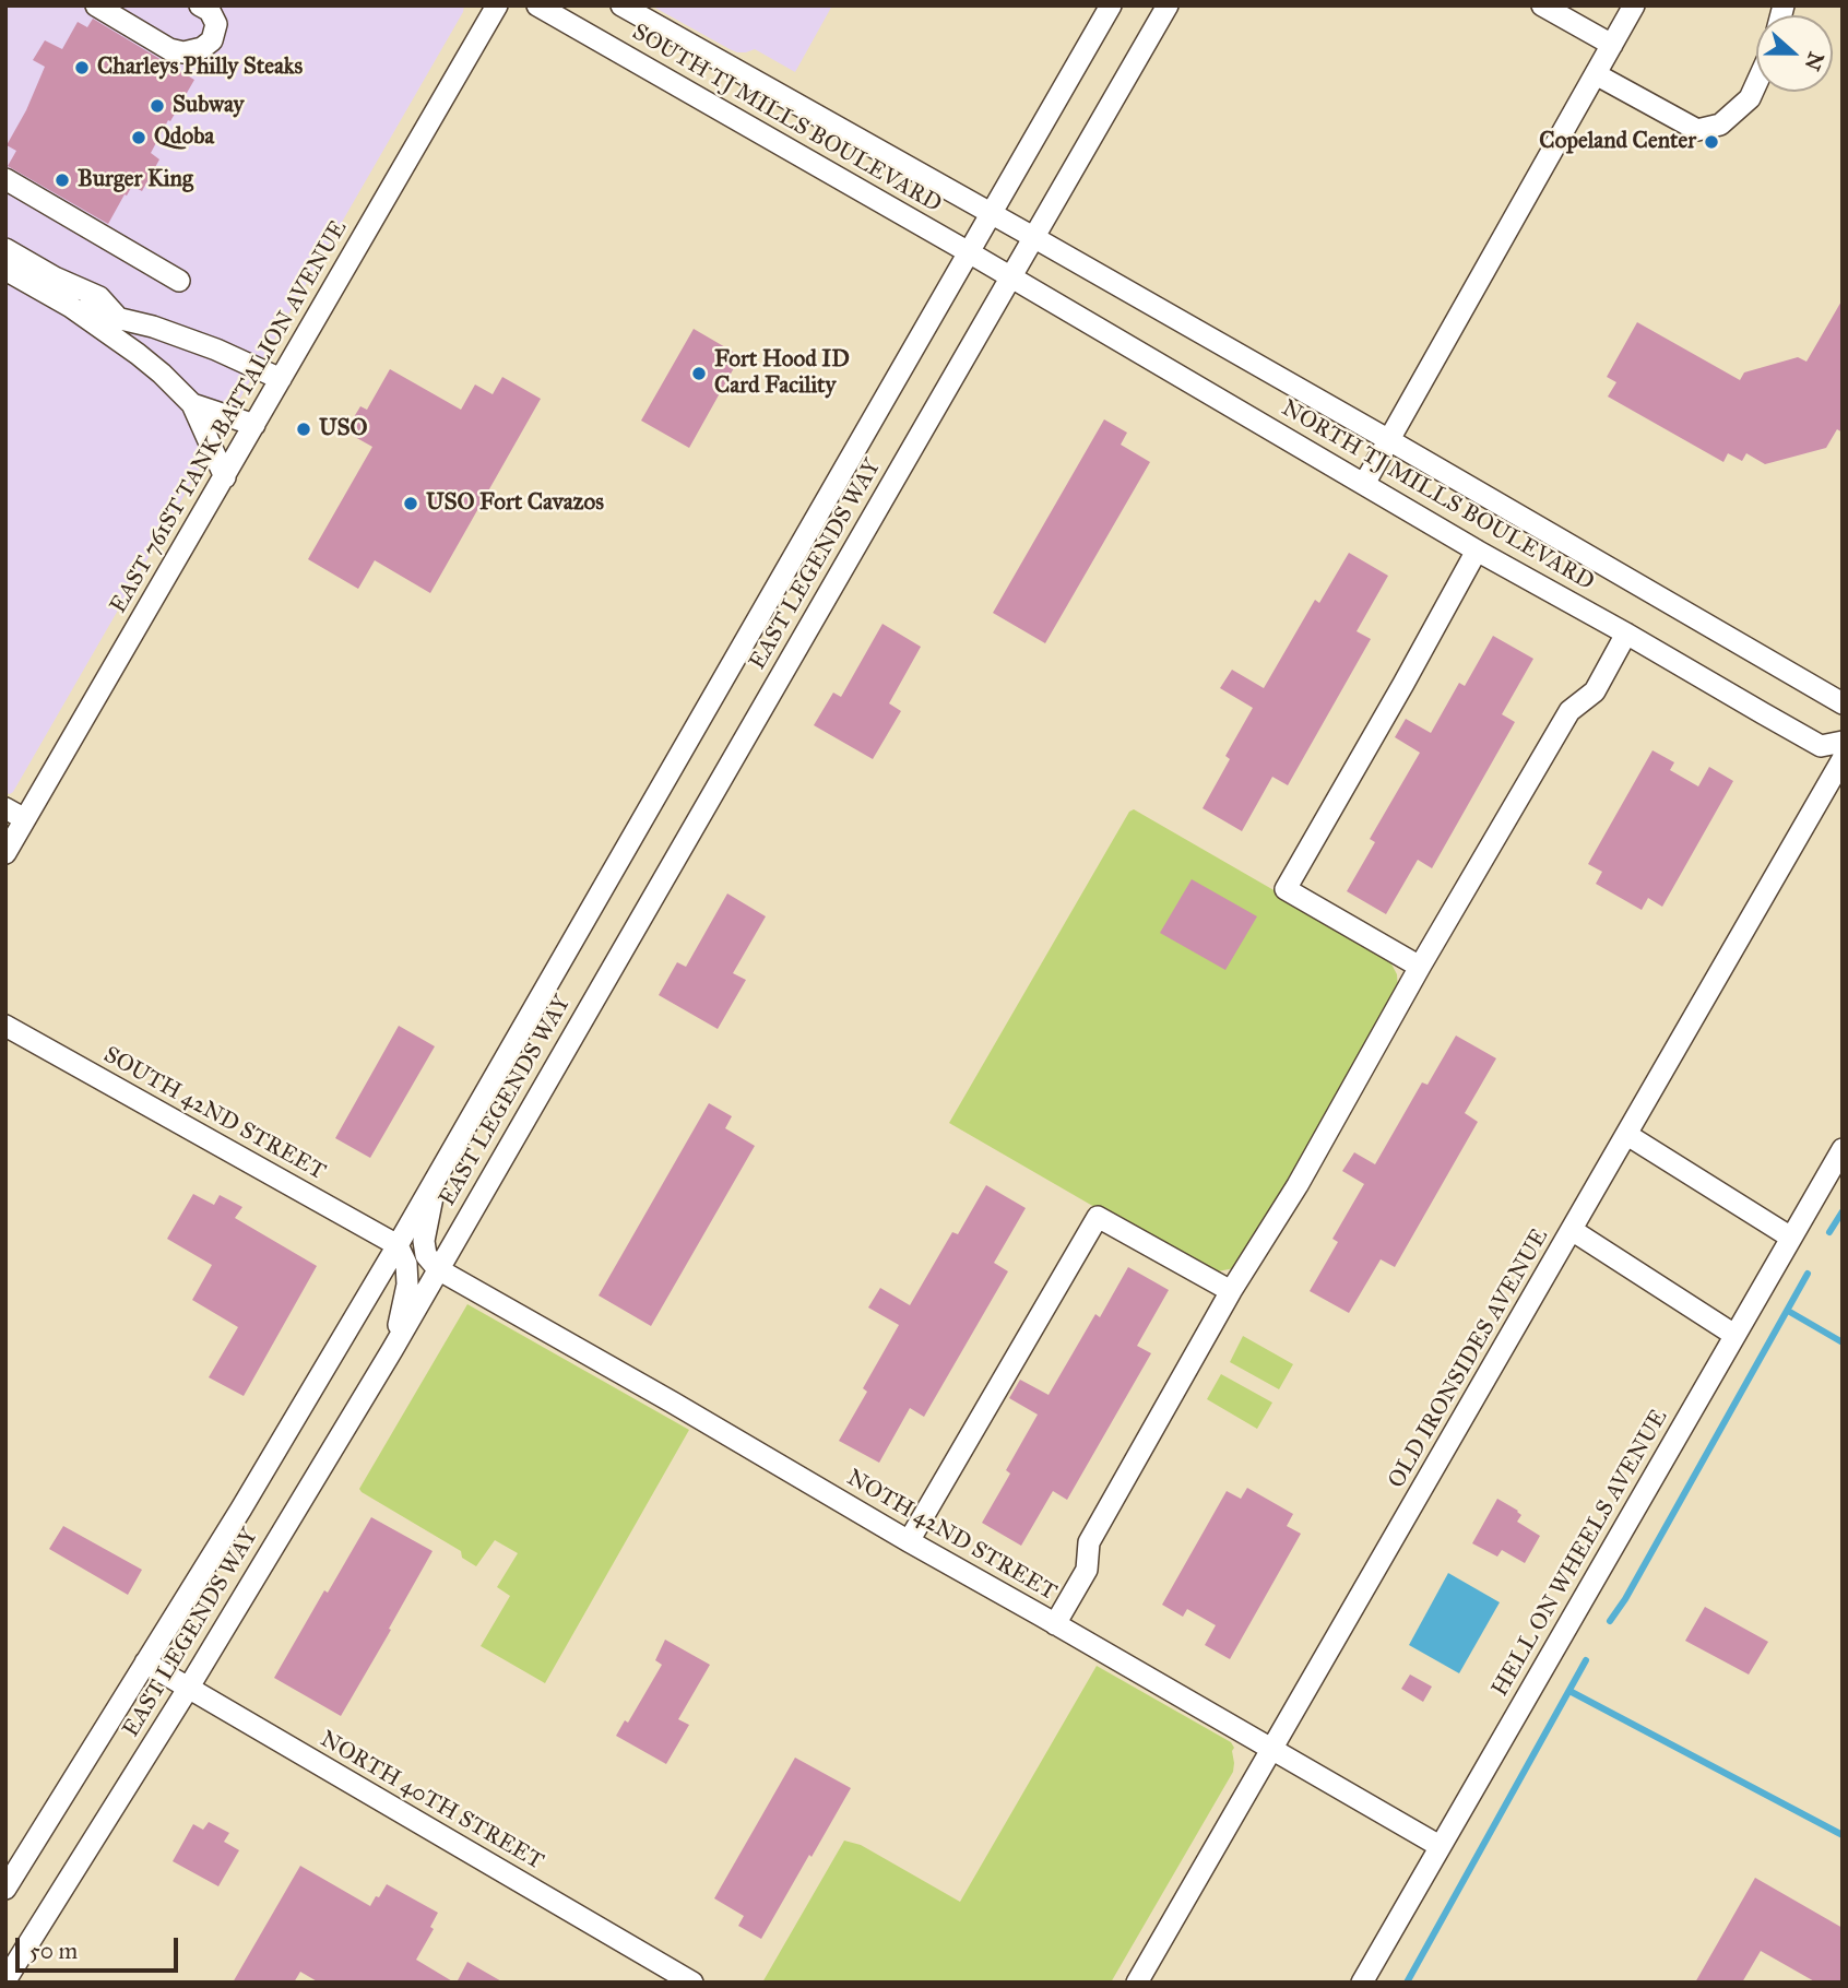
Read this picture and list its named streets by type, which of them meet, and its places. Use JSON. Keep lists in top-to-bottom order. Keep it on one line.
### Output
{"streets":{"street":["SOUTH TJ MILLS BOULEVARD","EAST 761ST TANK BATTALION AVENUE","NORTH TJ MILLS BOULEVARD","EAST LEGENDS WAY","SOUTH 42ND STREET","OLD IRONSIDES AVENUE","NOTH 42ND STREET","HELL ON WHEELS AVENUE","NORTH 40TH STREET"]},"crossings":[["SOUTH TJ MILLS BOULEVARD","NORTH TJ MILLS BOULEVARD"],["SOUTH TJ MILLS BOULEVARD","EAST LEGENDS WAY"],["NORTH TJ MILLS BOULEVARD","EAST LEGENDS WAY"],["EAST LEGENDS WAY","SOUTH 42ND STREET"],["EAST LEGENDS WAY","NOTH 42ND STREET"],["EAST LEGENDS WAY","NORTH 40TH STREET"],["OLD IRONSIDES AVENUE","NOTH 42ND STREET"],["NOTH 42ND STREET","HELL ON WHEELS AVENUE"]],"places":["Charleys Philly Steaks","Subway","Qdoba","Copeland Center","Burger King","Fort Hood ID Card Facility","USO","USO Fort Cavazos"],"scale_bar":"50 m","north":"right"}
